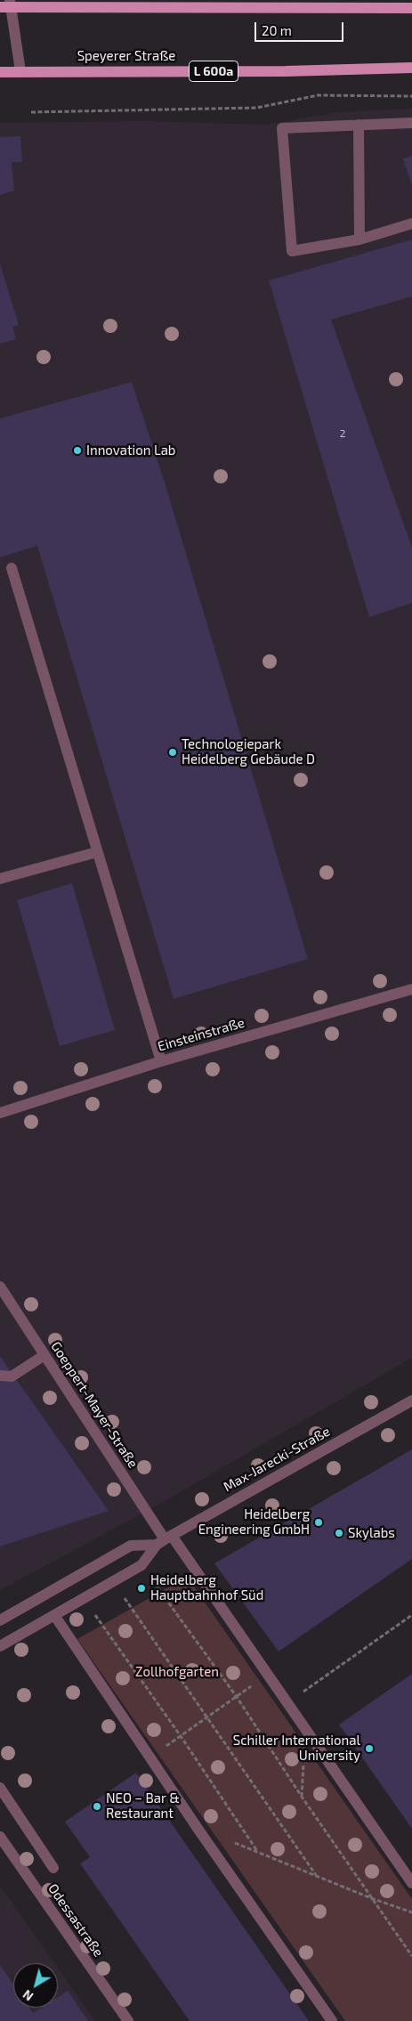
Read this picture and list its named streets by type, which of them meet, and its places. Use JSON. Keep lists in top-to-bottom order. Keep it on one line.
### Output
{"streets":{"main road":["Speyerer Straße","L 600a"],"street":["Einsteinstraße","Goeppert-Mayer-Straße","Max-Jarecki-Straße","Odessastraße"]},"crossings":[["Goeppert-Mayer-Straße","Max-Jarecki-Straße"]],"parks":["Zollhofgarten"],"places":["Innovation Lab","Technologiepark Heidelberg Gebäude D","Heidelberg Engineering GmbH","Skylabs","Heidelberg Hauptbahnhof Süd","Schiller International University","NEO – Bar & Restaurant"],"house_numbers":["2"],"scale_bar":"20 m","north":"bottom left"}
